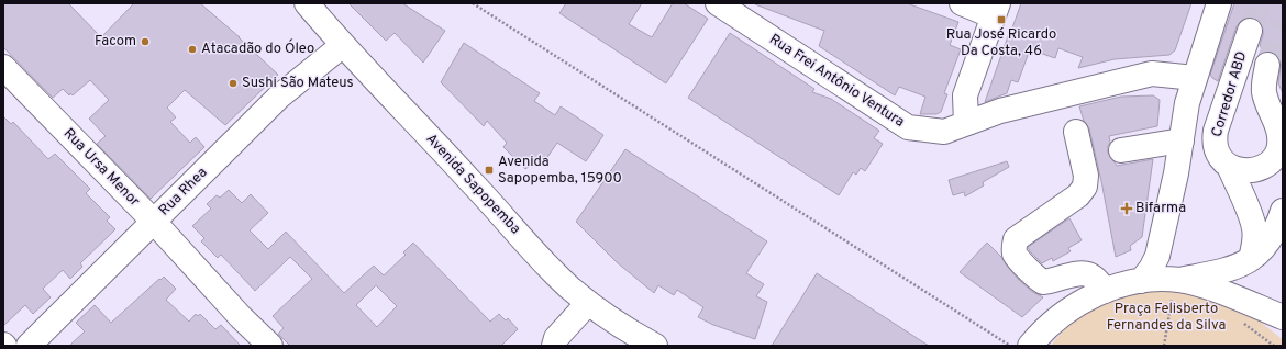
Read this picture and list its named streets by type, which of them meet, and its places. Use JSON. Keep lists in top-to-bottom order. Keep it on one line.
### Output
{"streets":{"main road":["Rua Frei Antônio Ventura","Corredor ABD","Rua Ursa Menor","Avenida Sapopemba","Rua Rhea"]},"crossings":[["Rua Ursa Menor","Rua Rhea"],["Avenida Sapopemba","Rua Rhea"]],"parks":["Praça Felisberto Fernandes da Silva"],"places":{"transit":["Rua José Ricardo Da Costa, 46","Avenida Sapopemba, 15900"],"other":["Facom","Atacadão do Óleo","Sushi São Mateus"],"health":["Bifarma"]}}
